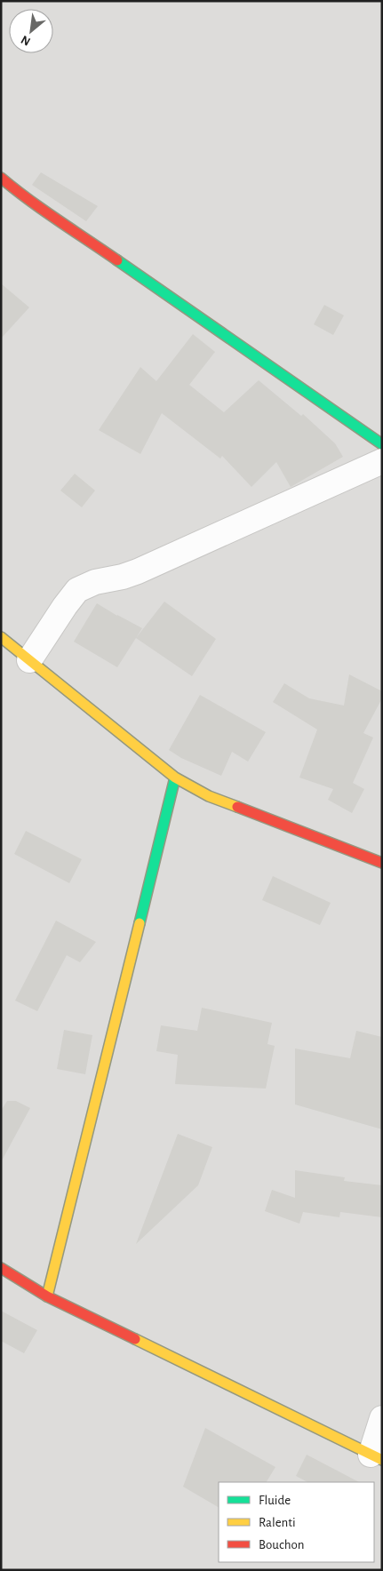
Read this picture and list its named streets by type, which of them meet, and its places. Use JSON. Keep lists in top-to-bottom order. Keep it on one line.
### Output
{"legend":["Fluide","Ralenti","Bouchon"],"north":"bottom left"}
